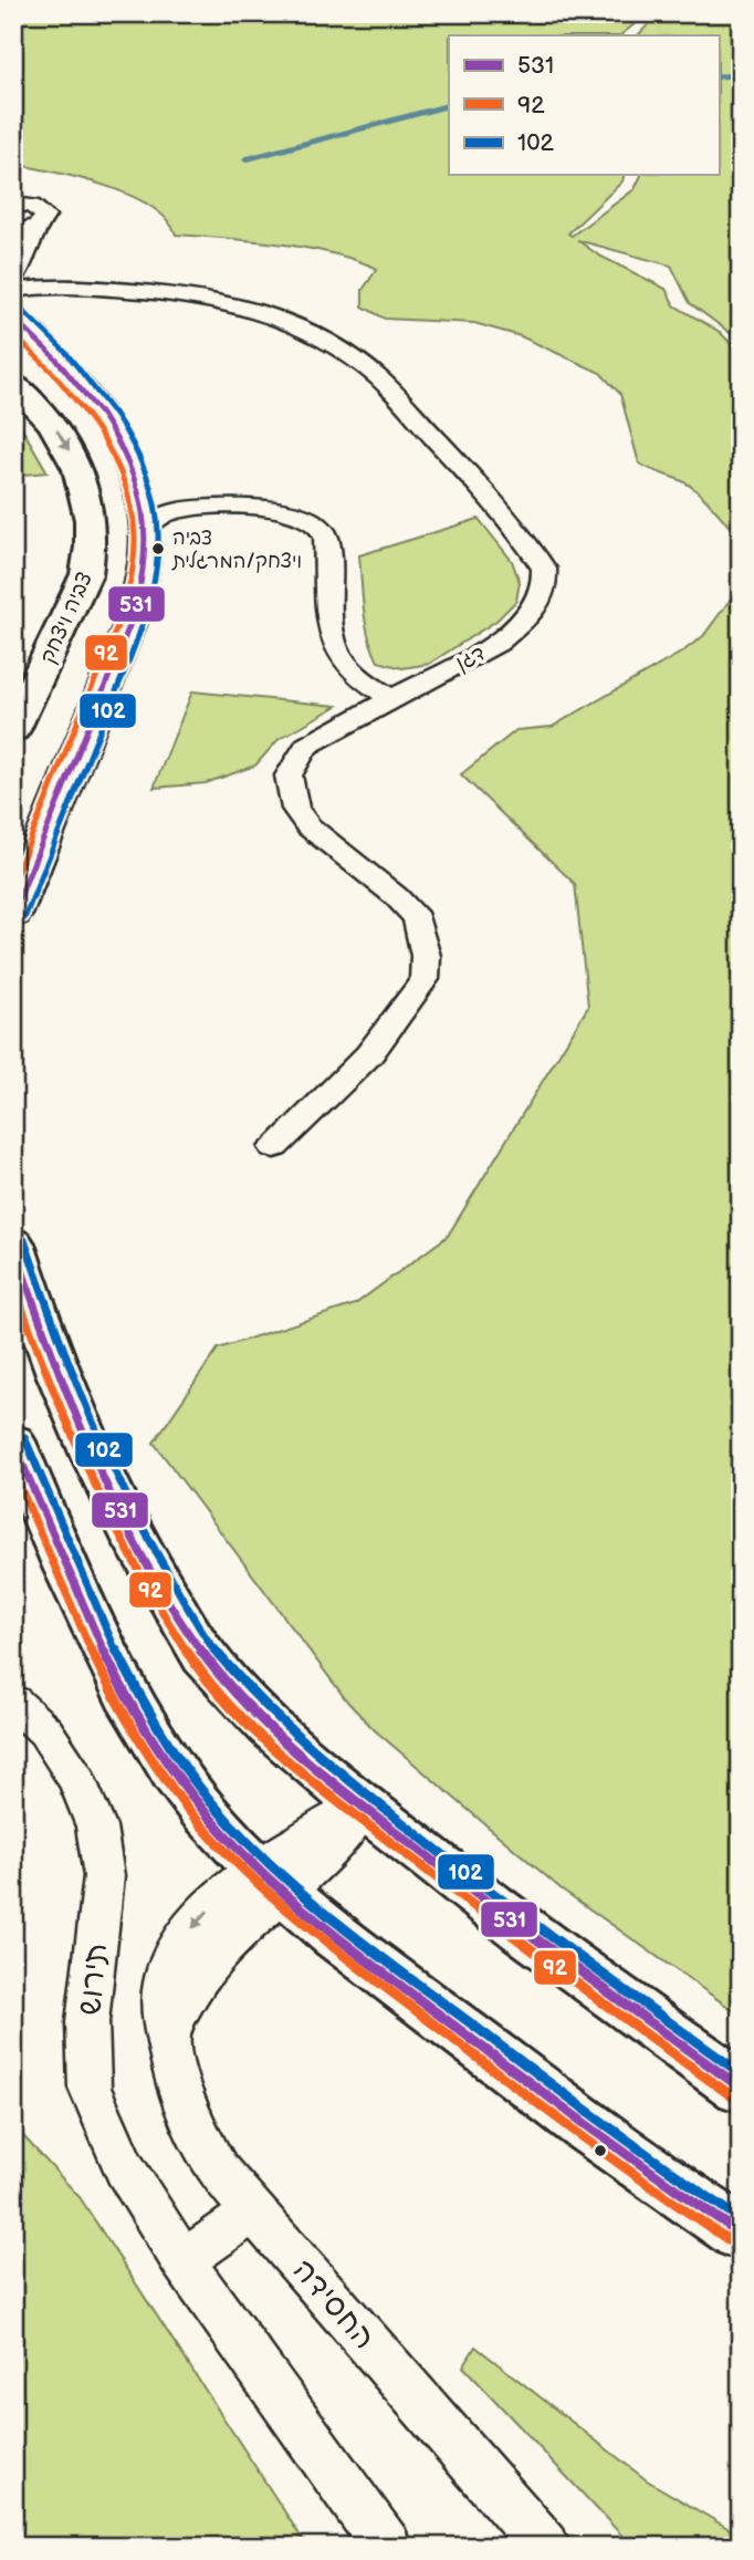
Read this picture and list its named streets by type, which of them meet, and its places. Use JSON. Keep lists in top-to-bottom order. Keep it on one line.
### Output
{"streets":{"street":["צביה ויצחק","דגן","תירוש","החסידה"]},"places":["צביה ויצחק/המרגלית"],"lines":["transit line 102","transit line 531","transit line 92"],"legend":["531","92","102"]}
